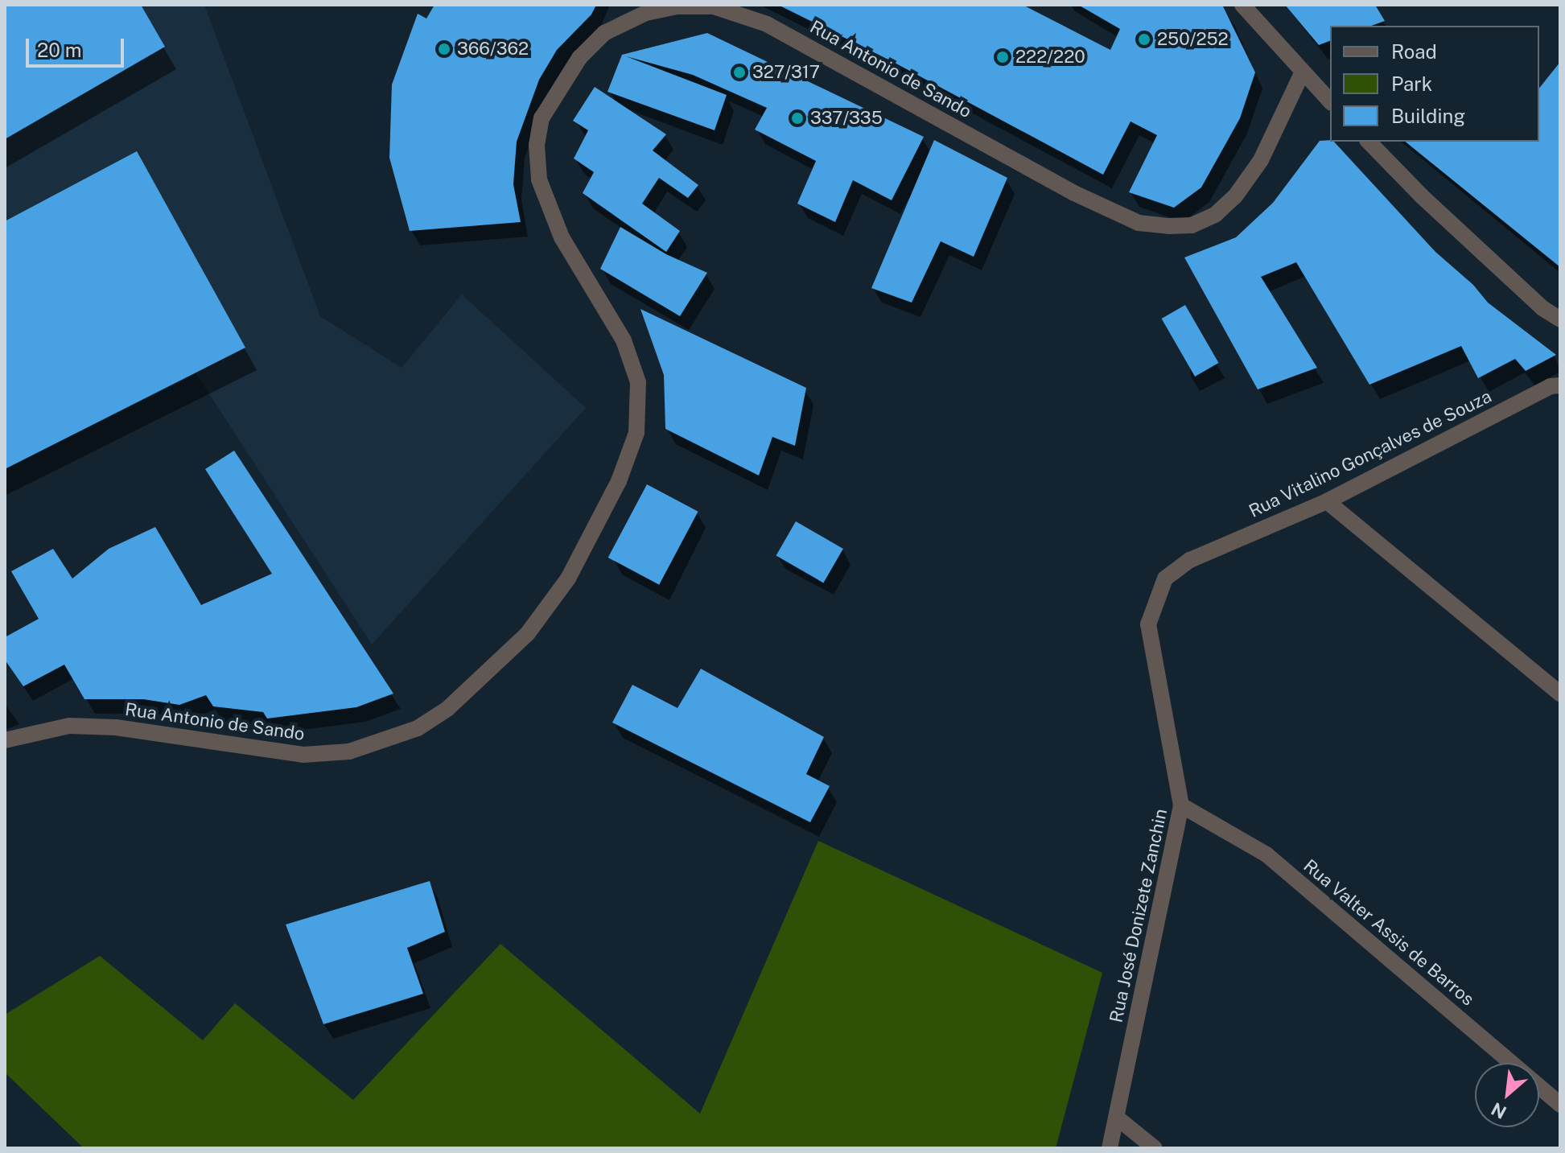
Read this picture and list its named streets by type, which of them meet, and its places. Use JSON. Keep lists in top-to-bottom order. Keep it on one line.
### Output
{"streets":{"street":["Rua Antonio de Sando","Rua Vitalino Gonçalves de Souza","Rua José Donizete Zanchin","Rua Valter Assis de Barros"]},"crossings":[["Rua Vitalino Gonçalves de Souza","Rua José Donizete Zanchin"],["Rua José Donizete Zanchin","Rua Valter Assis de Barros"]],"places":["250/252","366/362","222/220","327/317","337/335"],"legend":["Road","Park","Building"],"scale_bar":"20 m","north":"bottom left"}
